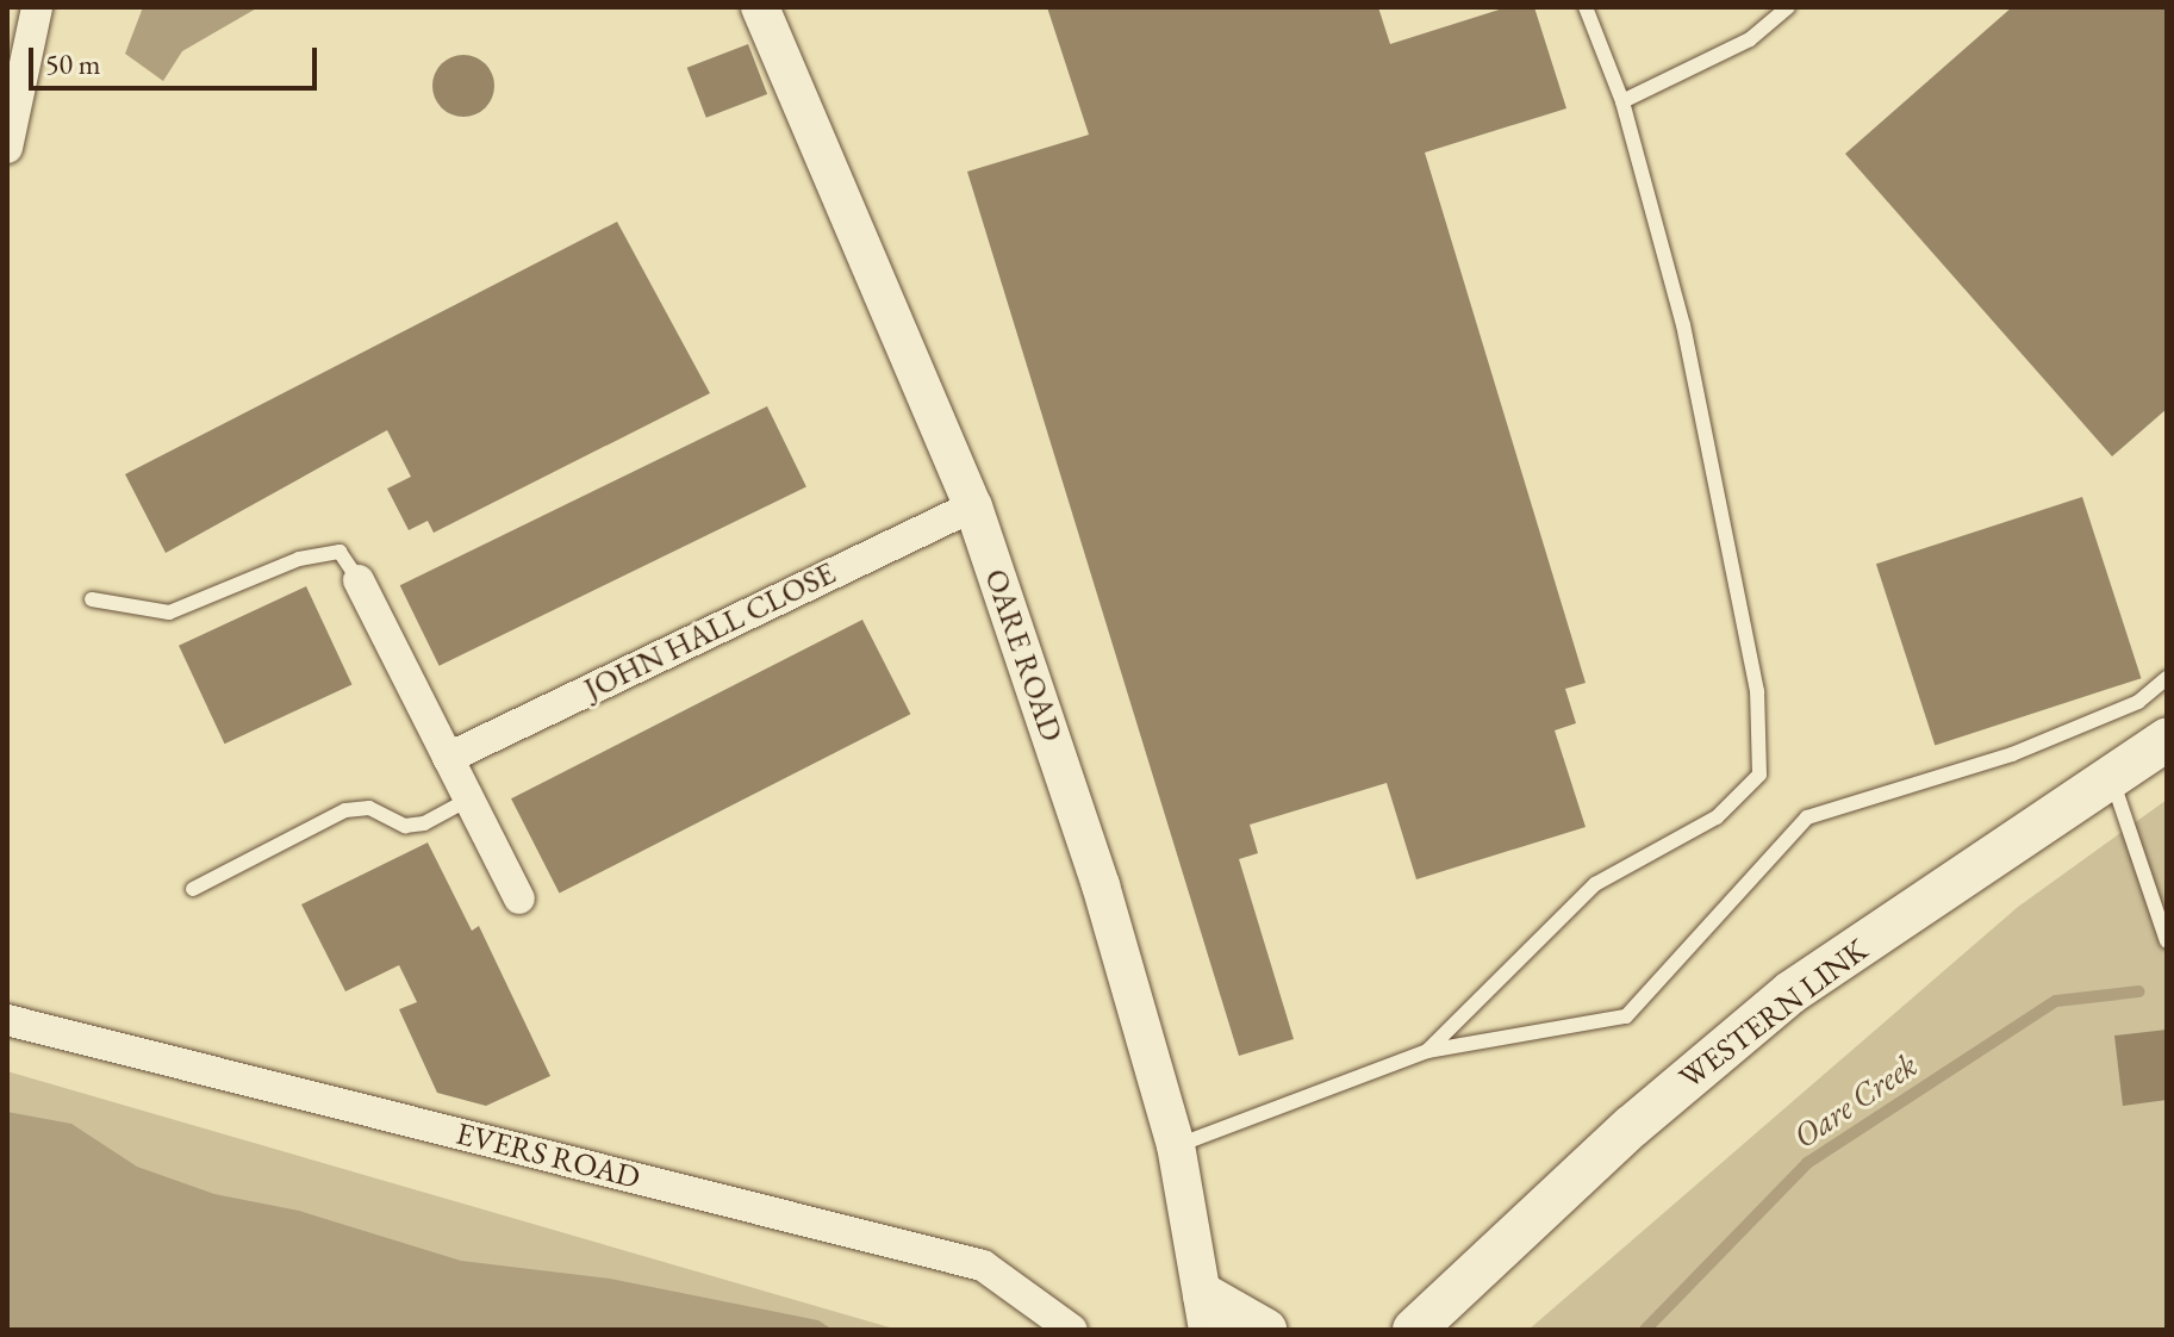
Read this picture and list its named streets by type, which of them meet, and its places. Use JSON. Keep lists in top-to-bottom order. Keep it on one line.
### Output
{"streets":{"main road":["WESTERN LINK"],"street":["JOHN HALL CLOSE","OARE ROAD","EVERS ROAD"]},"crossings":[["JOHN HALL CLOSE","OARE ROAD"]],"water":["Oare Creek"],"scale_bar":"50 m"}
